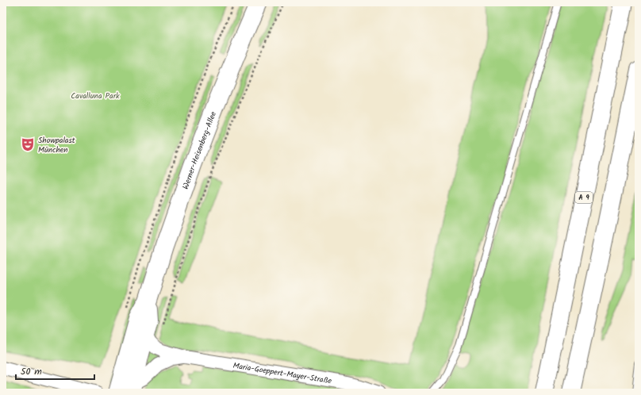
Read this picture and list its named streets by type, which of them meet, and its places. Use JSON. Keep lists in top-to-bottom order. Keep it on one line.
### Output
{"streets":{"main road":["Werner-Heisenberg-Allee","A 9"],"street":["Maria-Goeppert-Mayer-Straße"]},"crossings":[["Werner-Heisenberg-Allee","Maria-Goeppert-Mayer-Straße"]],"parks":["Cavalluna Park"],"places":{"theatre":["Showpalast München"]},"scale_bar":"50 m"}
